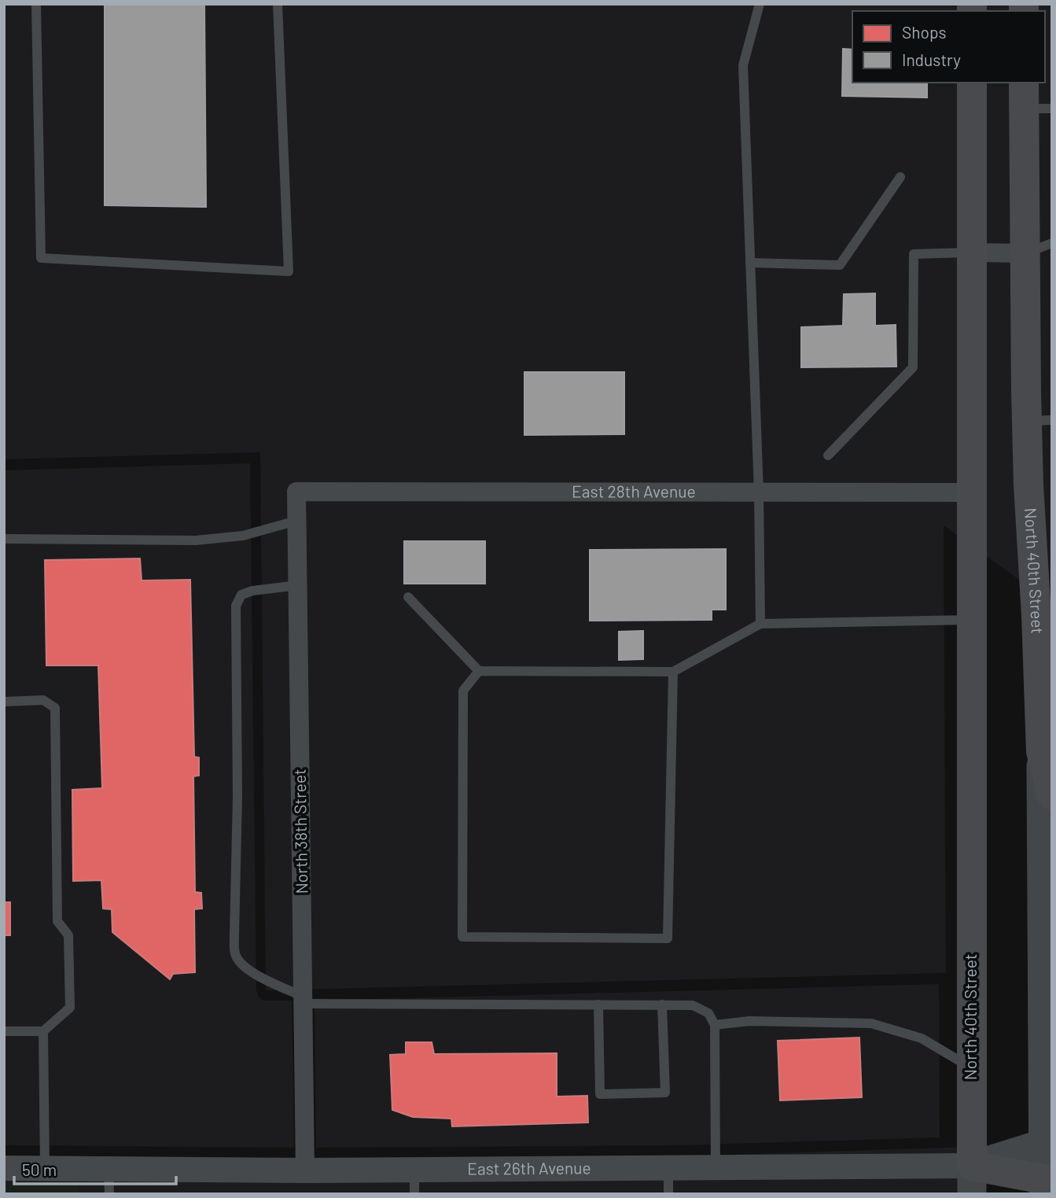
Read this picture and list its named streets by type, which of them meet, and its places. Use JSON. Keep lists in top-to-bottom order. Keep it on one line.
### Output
{"streets":{"main road":["North 40th Street","East 26th Avenue"],"street":["East 28th Avenue","North 38th Street"]},"crossings":[["East 28th Avenue","North 40th Street"],["East 28th Avenue","North 38th Street"],["North 40th Street","East 26th Avenue"],["North 38th Street","East 26th Avenue"]],"legend":["Shops","Industry"],"scale_bar":"50 m"}
